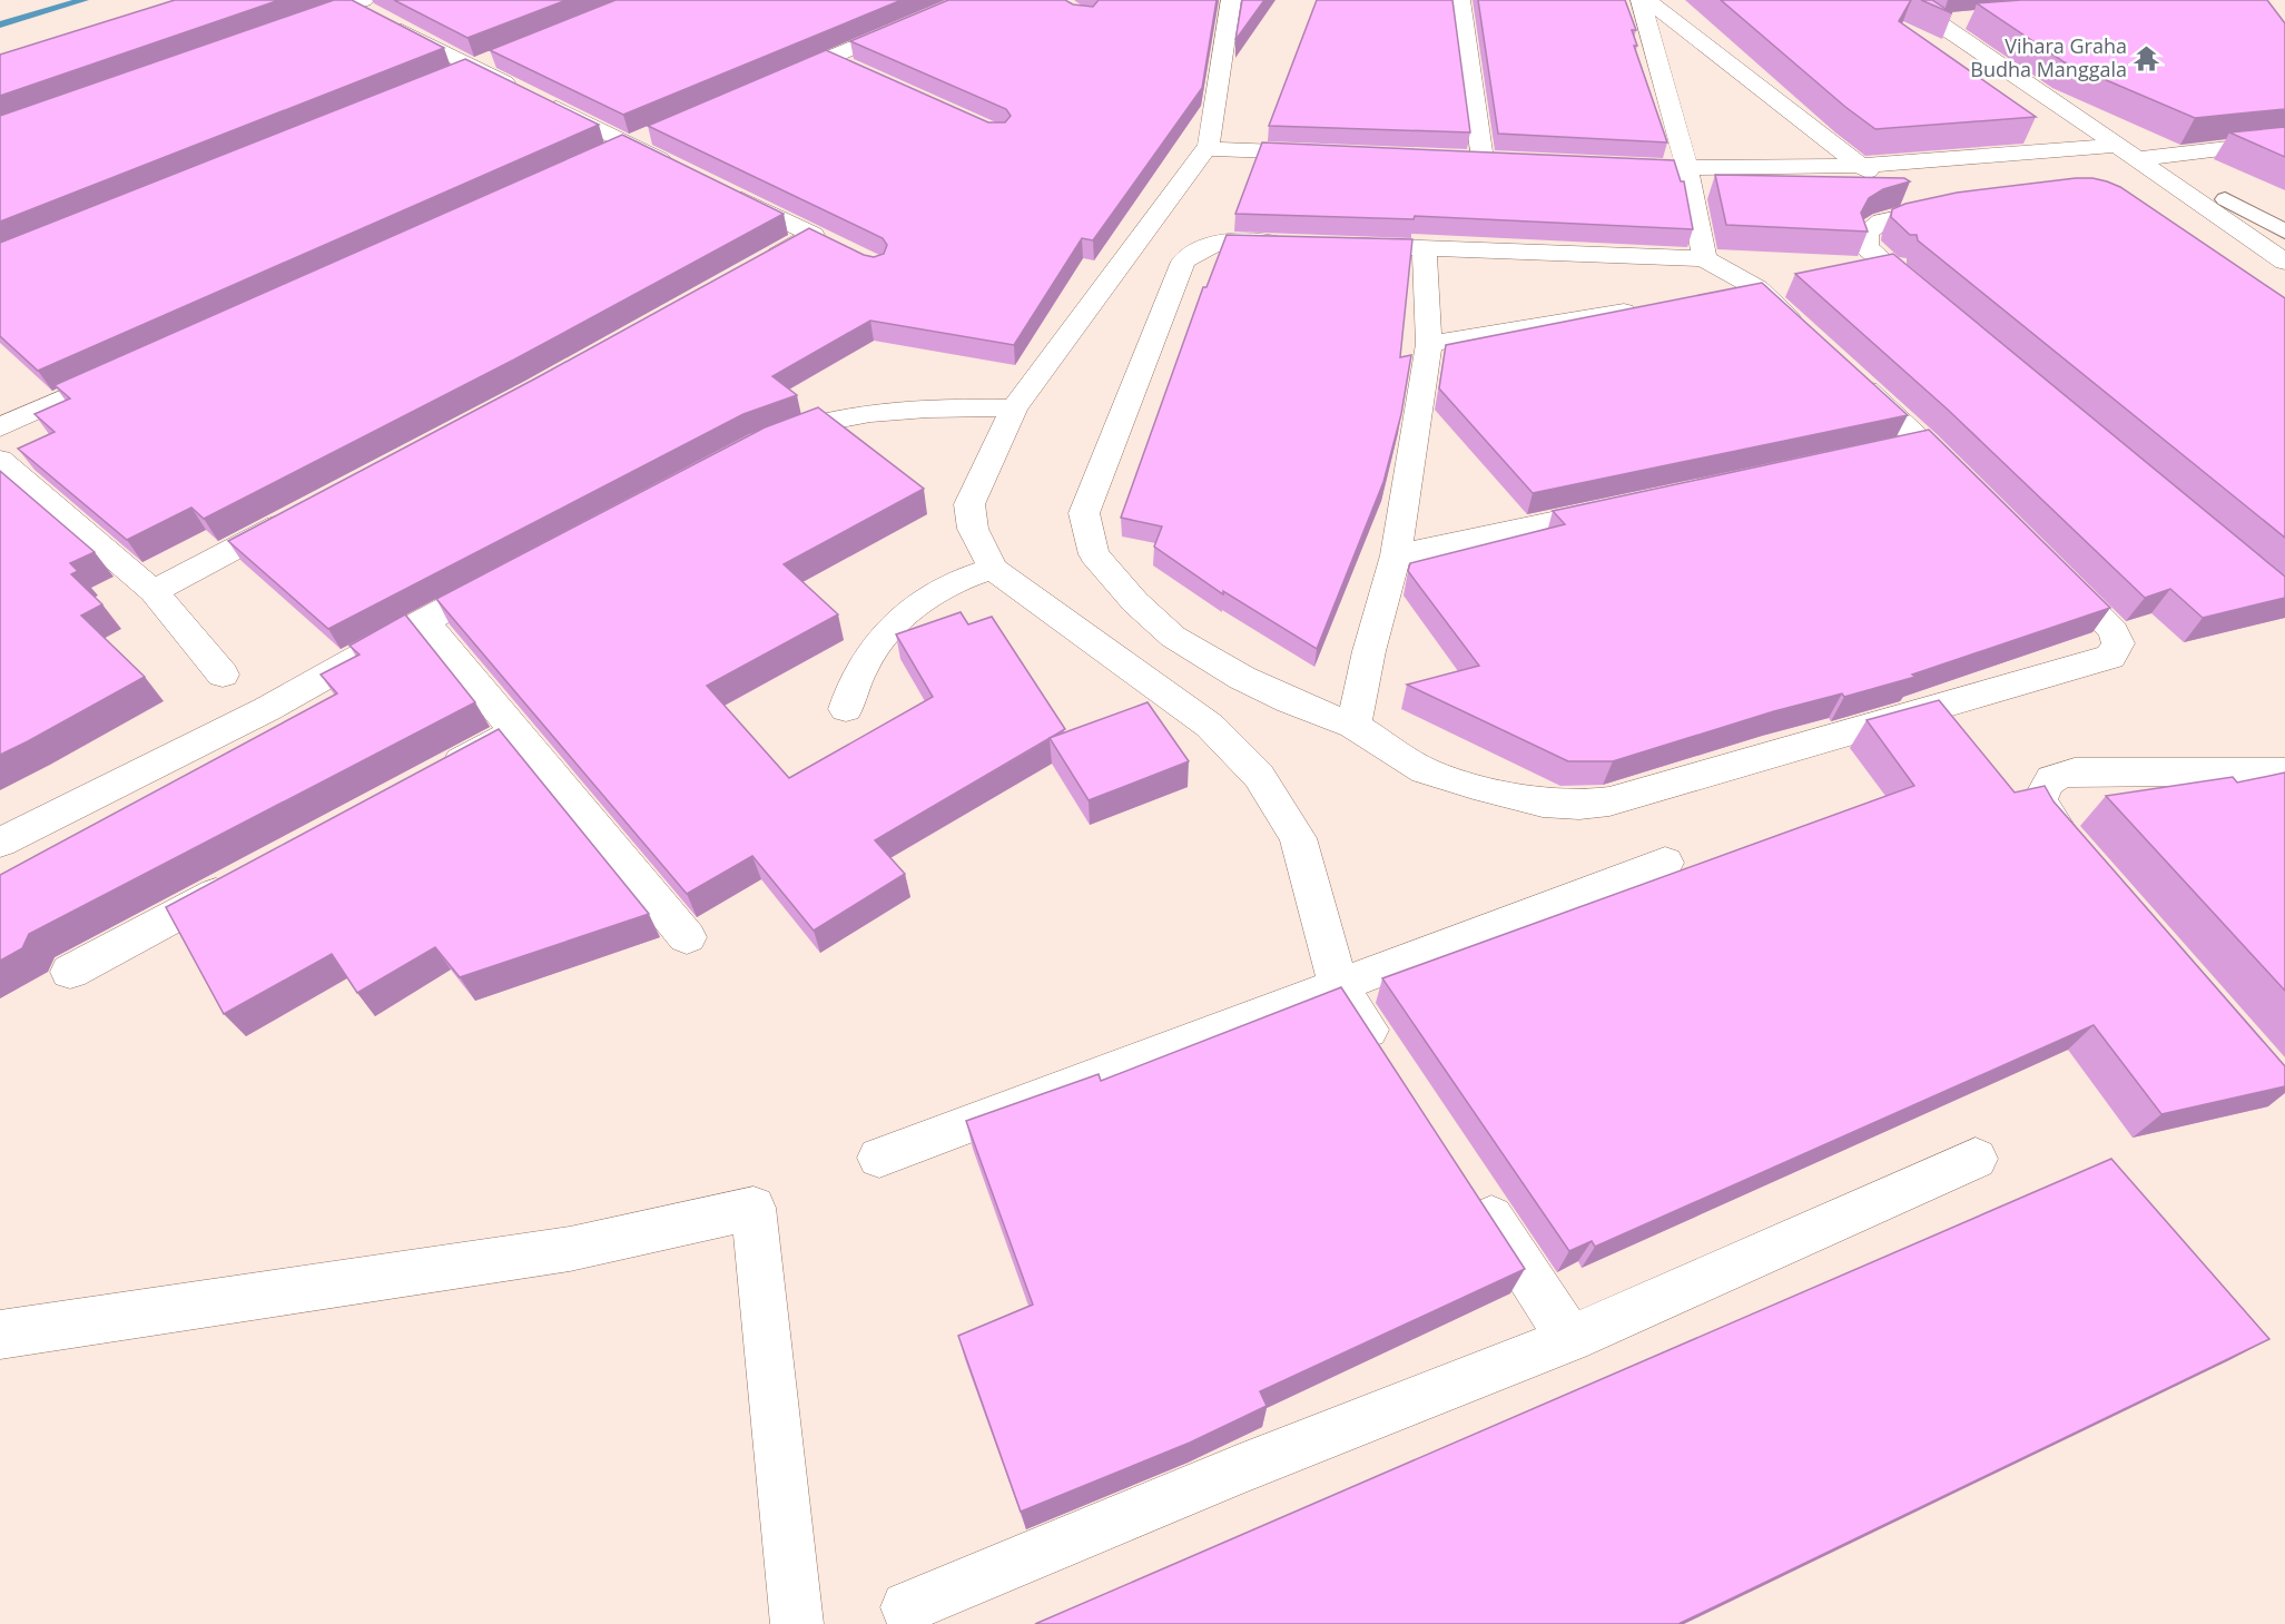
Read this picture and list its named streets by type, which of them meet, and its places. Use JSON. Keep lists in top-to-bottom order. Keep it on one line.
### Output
{"places":{"temple":["Vihara Graha Budha Manggala"]}}
